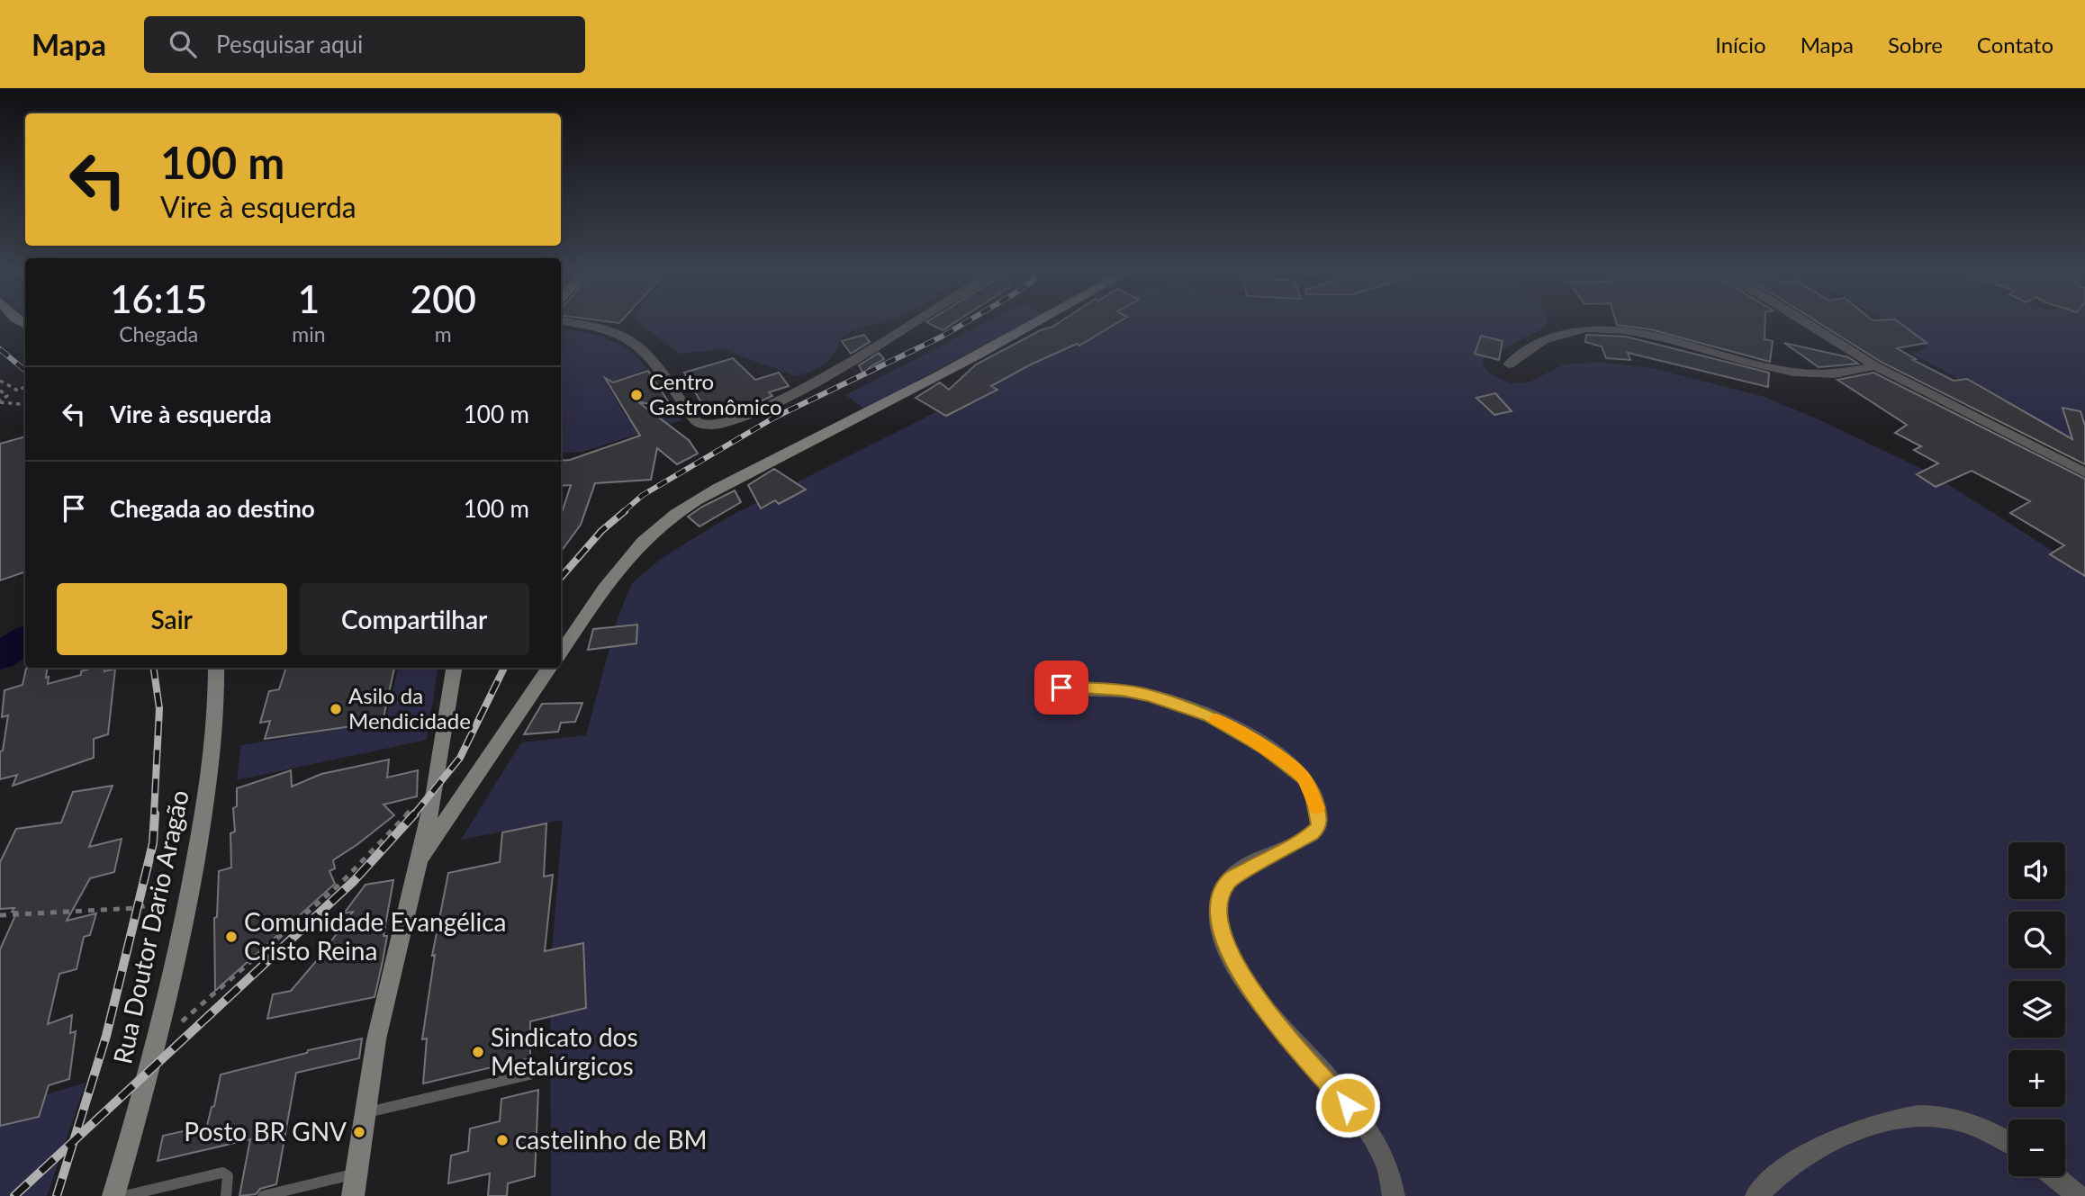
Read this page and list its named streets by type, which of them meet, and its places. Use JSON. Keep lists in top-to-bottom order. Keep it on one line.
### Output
{"streets":{"street":["Rua Doutor Dario Aragão"]},"places":["Centro Gastronômico","Asilo da Mendicidade","Comunidade Evangélica Cristo Reina","Sindicato dos Metalúrgicos","Posto BR GNV","castelinho de BM"],"page":{"header":"Mapa","search":"Pesquisar aqui","nav":["Início","Mapa","Sobre","Contato"],"turn":["100 m","Vire à esquerda"],"eta":["16:15","Chegada","1","min","200","m"],"list":[{"name":"Vire à esquerda","value":"100 m"},{"name":"Chegada ao destino","value":"100 m"}],"buttons":["Sair","Compartilhar"],"map_buttons":["+","−"]}}
